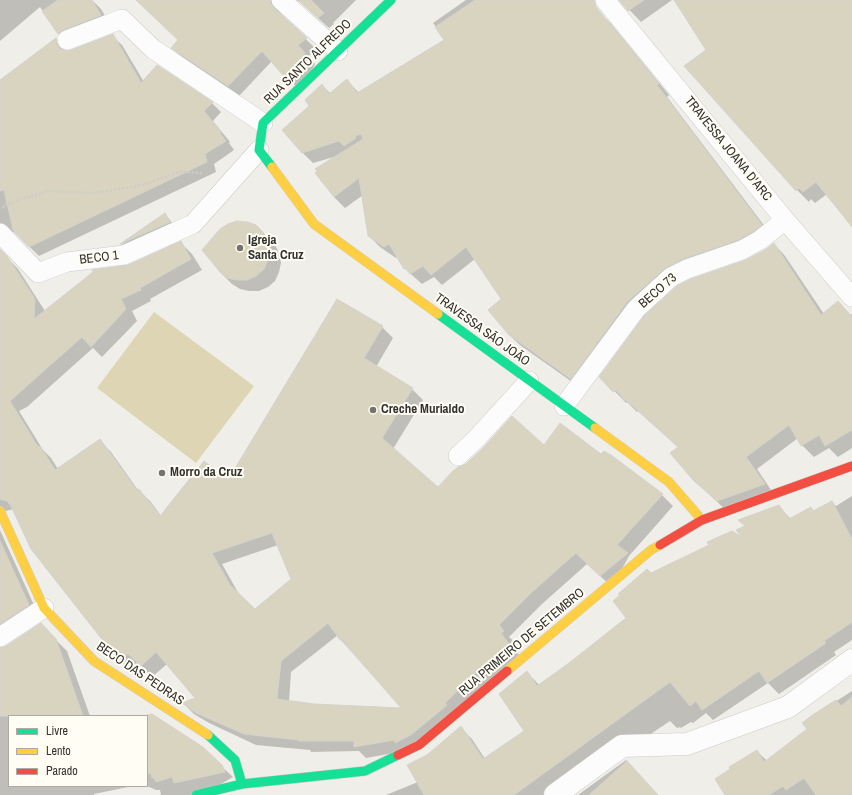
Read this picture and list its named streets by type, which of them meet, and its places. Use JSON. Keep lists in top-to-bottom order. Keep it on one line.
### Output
{"streets":{"street":["RUA SANTO ALFREDO","TRAVESSA SÃO JOÃO","RUA PRIMEIRO DE SETEMBRO","BECO DAS PEDRAS"],"lane":["TRAVESSA JOANA D'ARC","BECO 1","BECO 73"]},"crossings":[["RUA SANTO ALFREDO","BECO 1"],["RUA SANTO ALFREDO","TRAVESSA SÃO JOÃO"],["TRAVESSA JOANA D'ARC","BECO 73"],["BECO 1","TRAVESSA SÃO JOÃO"],["BECO 73","TRAVESSA SÃO JOÃO"],["TRAVESSA SÃO JOÃO","RUA PRIMEIRO DE SETEMBRO"],["RUA PRIMEIRO DE SETEMBRO","BECO DAS PEDRAS"]],"places":["Igreja Santa Cruz","Creche Murialdo","Morro da Cruz"],"legend":["Livre","Lento","Parado"]}
